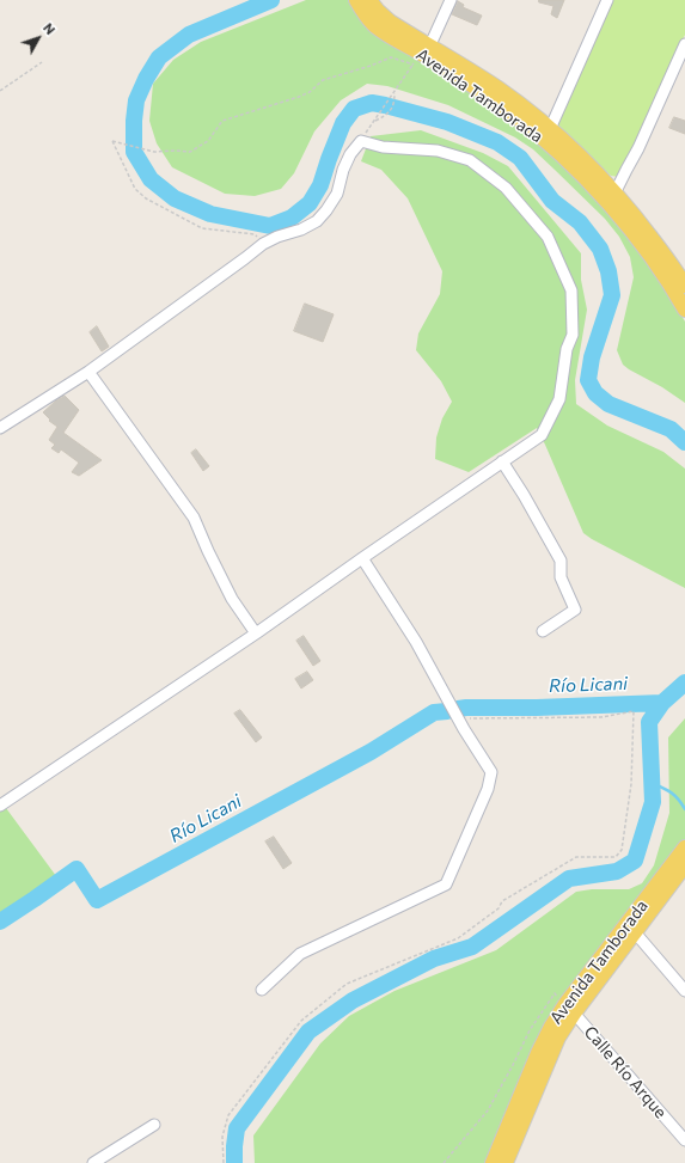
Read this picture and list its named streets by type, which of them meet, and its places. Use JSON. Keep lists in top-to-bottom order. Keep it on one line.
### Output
{"streets":{"main road":["Avenida Tamborada"],"street":["Calle Río Arque"]},"crossings":[["Avenida Tamborada","Calle Río Arque"]],"water":["Río Licani"],"north":"top right"}
